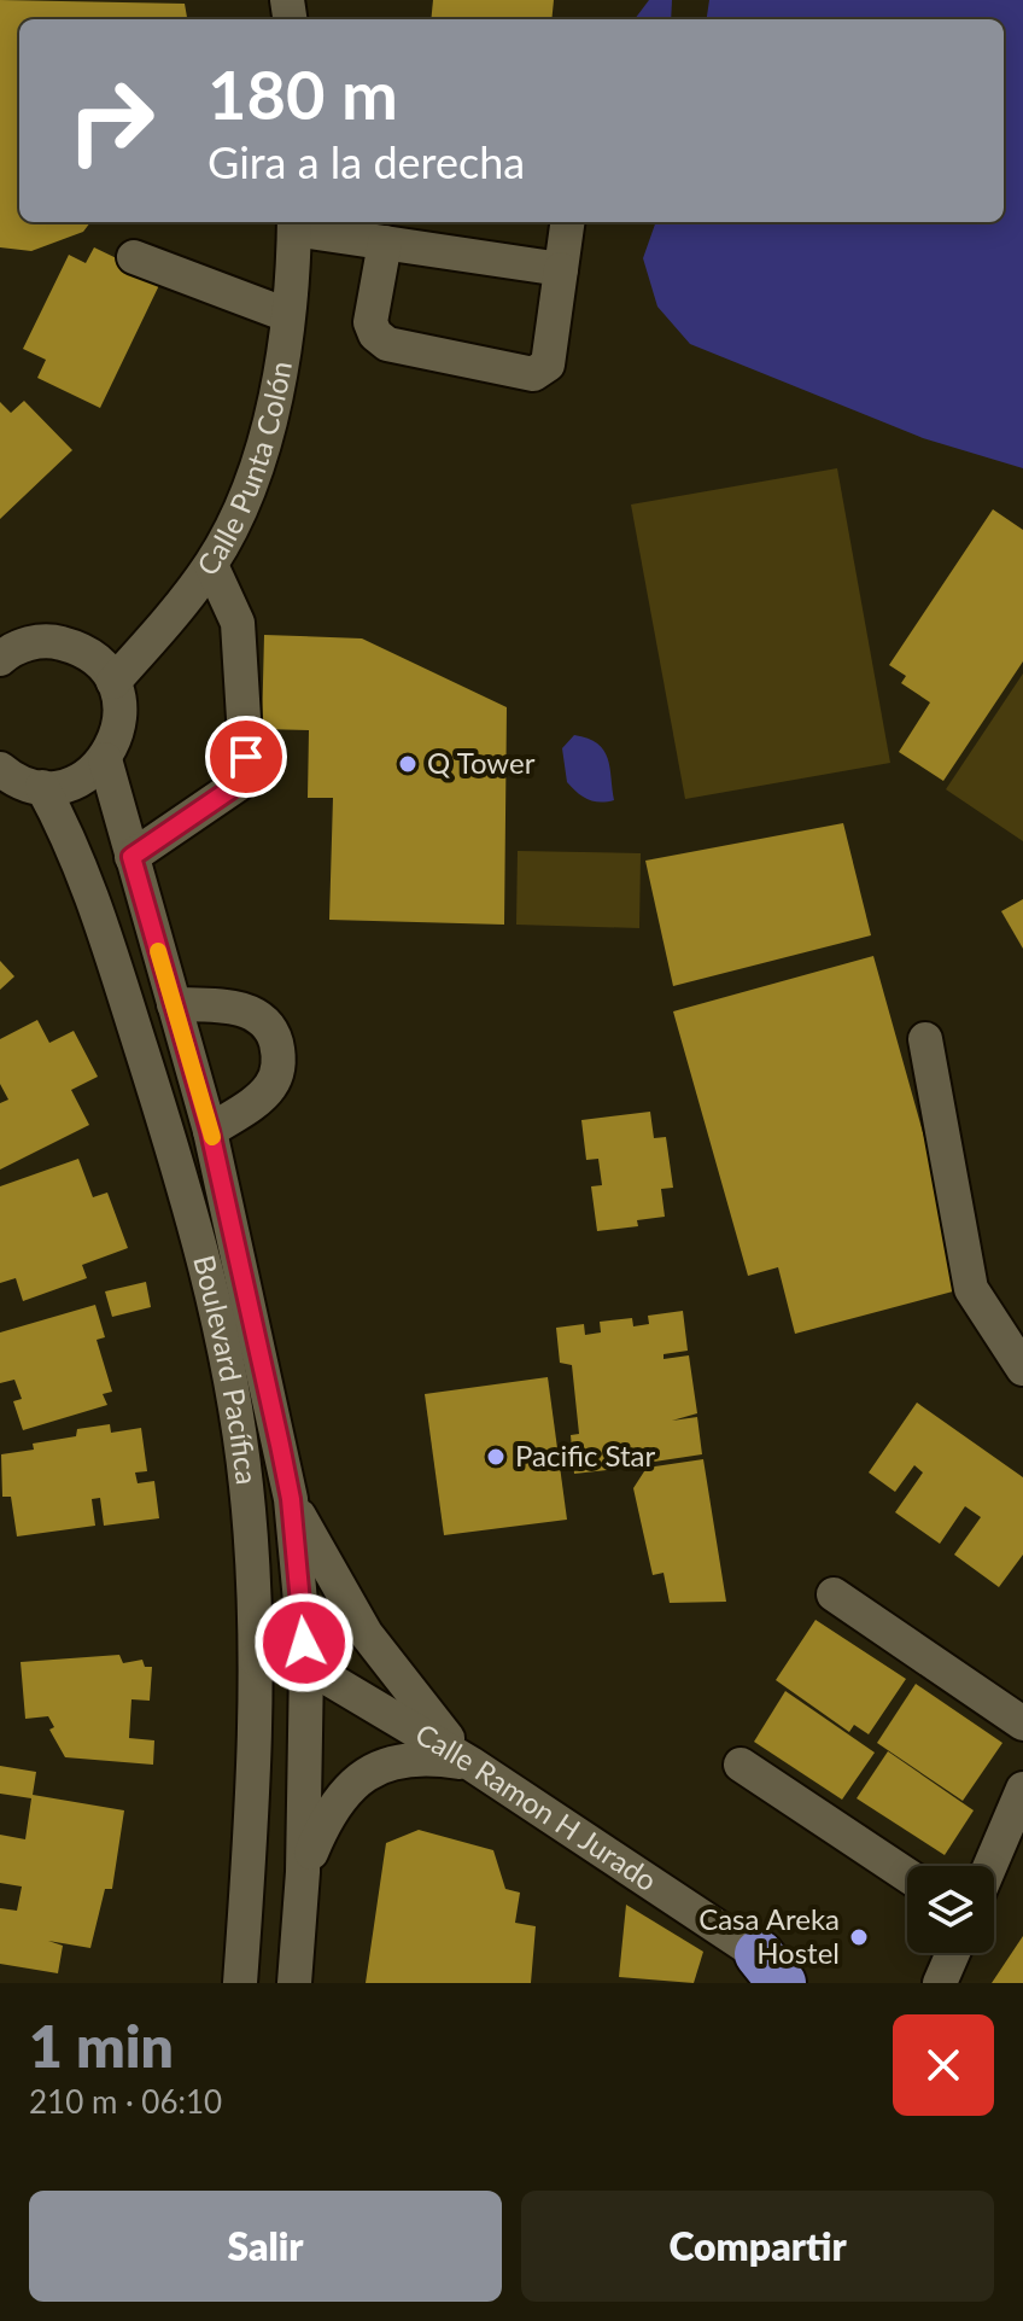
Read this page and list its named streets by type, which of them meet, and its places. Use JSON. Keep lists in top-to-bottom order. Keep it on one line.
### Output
{"streets":{"street":["Calle Punta Colón","Boulevard Pacífica","Calle Ramon H Jurado"]},"crossings":[["Boulevard Pacífica","Calle Ramon H Jurado"]],"places":["Q Tower","Pacific Star","Casa Areka Hostel"],"page":{"turn":["180 m","Gira a la derecha"],"heading":["1 min","210 m · 06:10"],"buttons":["Salir","Compartir"]}}
